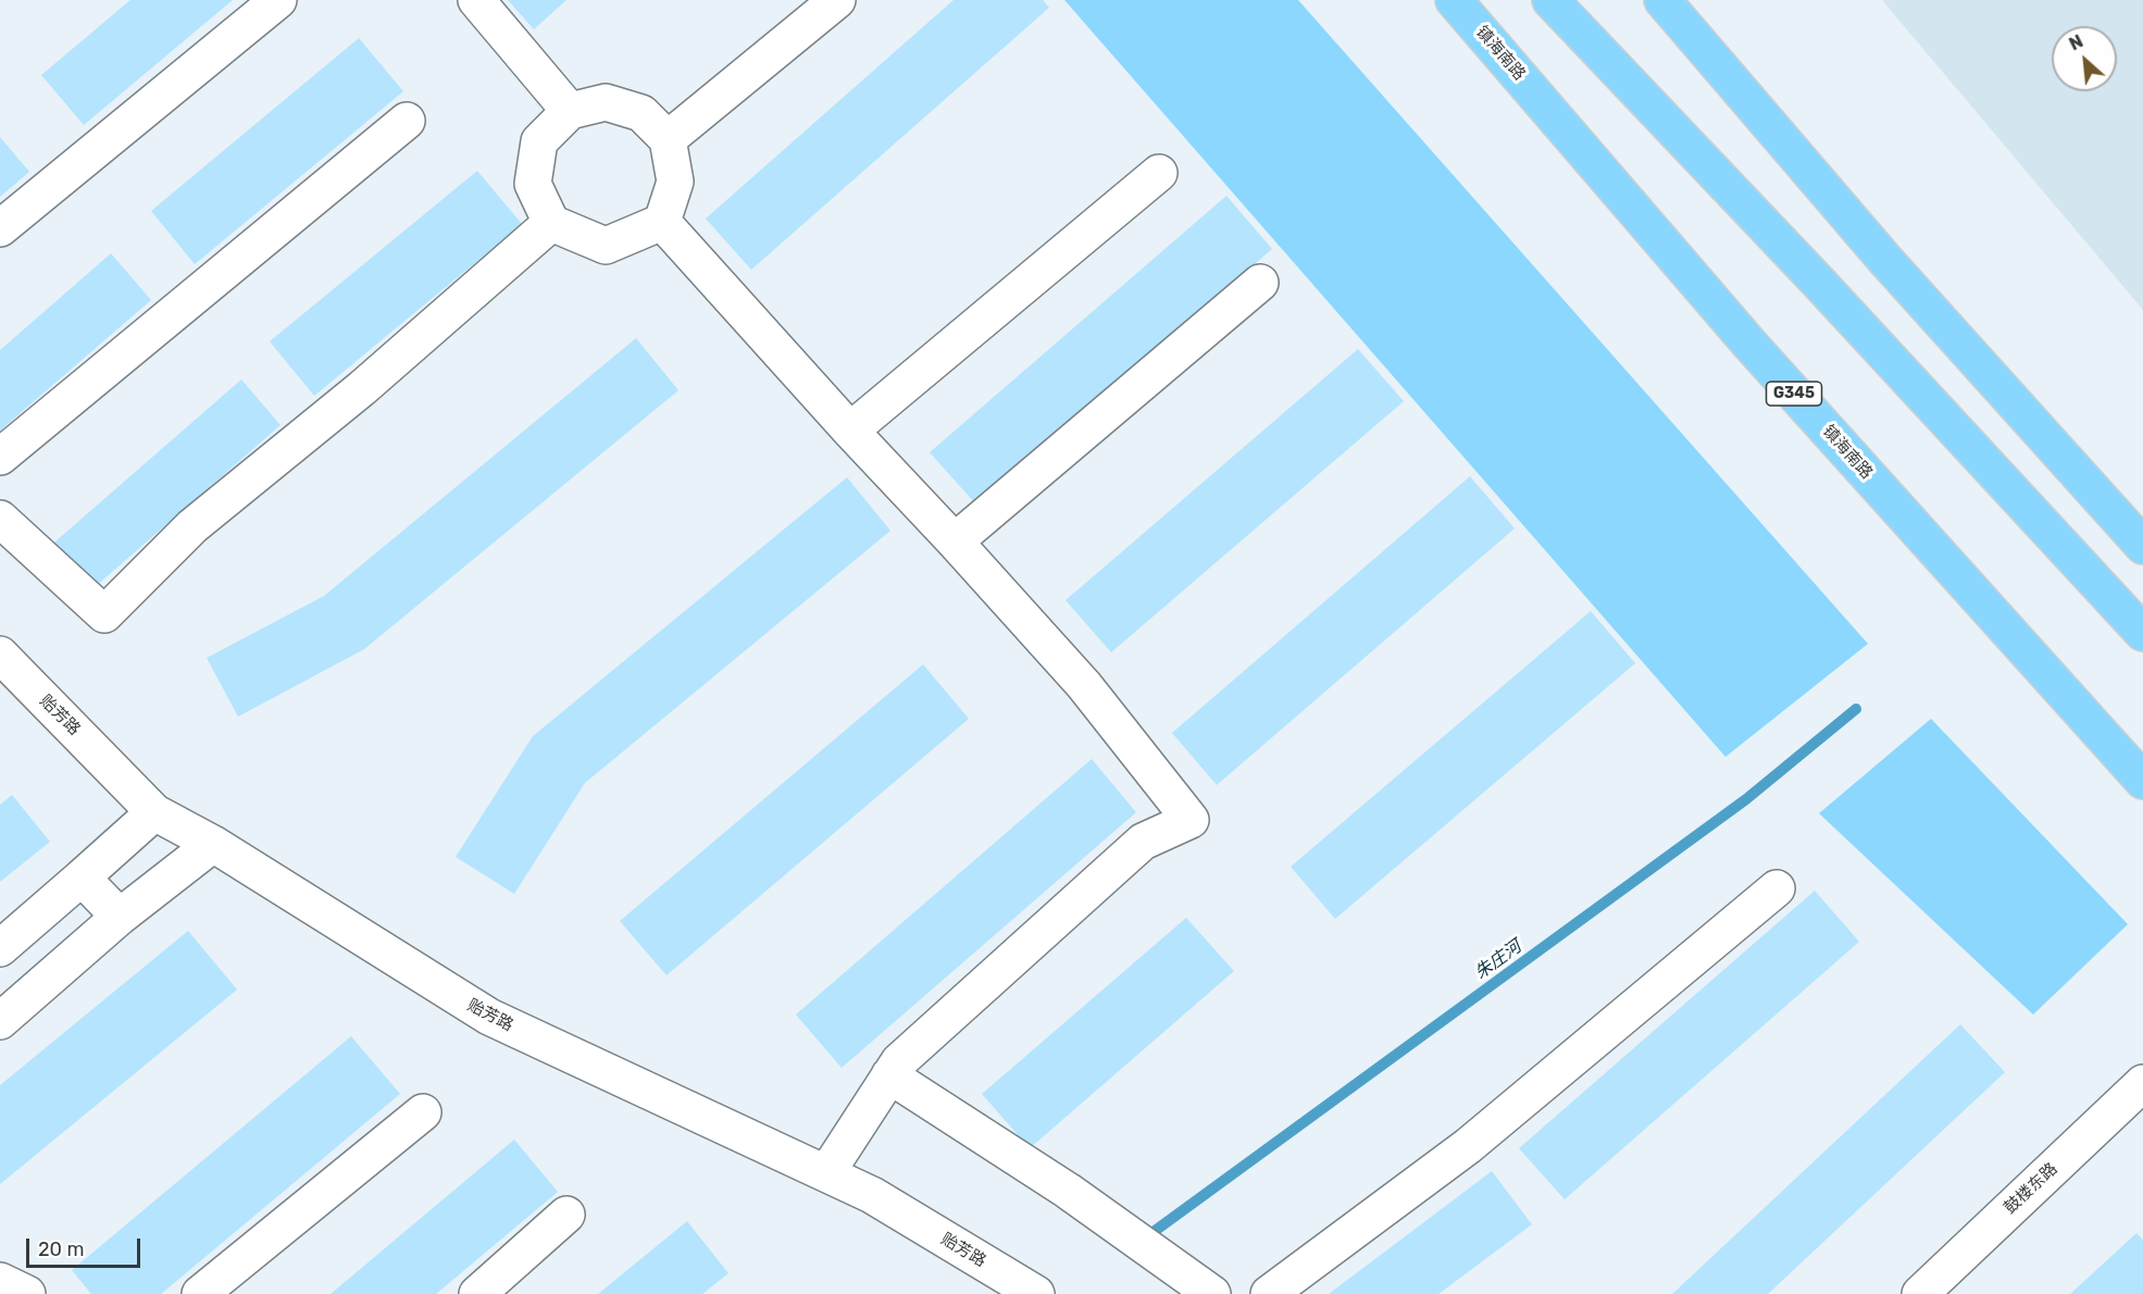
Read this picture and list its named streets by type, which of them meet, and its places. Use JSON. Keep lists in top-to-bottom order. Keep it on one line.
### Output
{"streets":{"highway":["镇海南路","G345"],"street":["贻芳路","鼓楼东路"]},"water":["朱庄河"],"scale_bar":"20 m","north":"top left"}
